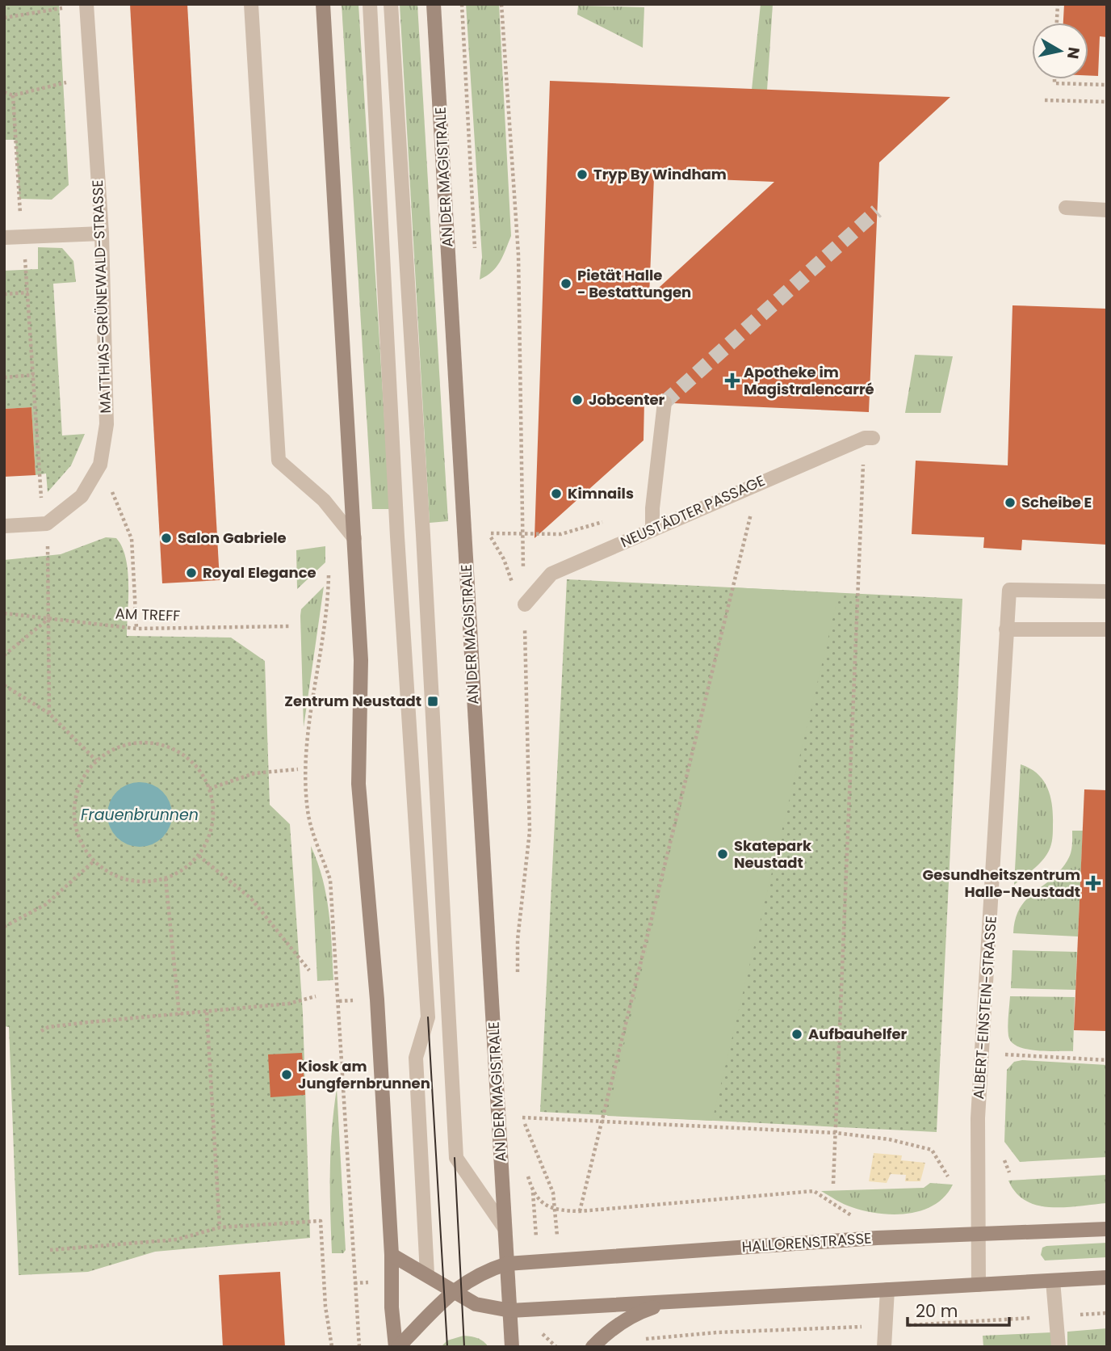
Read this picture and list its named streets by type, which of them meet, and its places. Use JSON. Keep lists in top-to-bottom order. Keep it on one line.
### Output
{"streets":{"main road":["AN DER MAGISTRALE","HALLORENSTRASSE"],"street":["MATTHIAS-GRÜNEWALD-STRASSE","NEUSTÄDTER PASSAGE","ALBERT-EINSTEIN-STRASSE"],"path":["AM TREFF"]},"crossings":[["AN DER MAGISTRALE","HALLORENSTRASSE"],["ALBERT-EINSTEIN-STRASSE","HALLORENSTRASSE"]],"water":["Frauenbrunnen"],"places":{"other":["Tryp By Windham","Pietät Halle - Bestattungen","Jobcenter","Kimnails","Scheibe E","Salon Gabriele","Royal Elegance","Skatepark Neustadt","Aufbauhelfer","Kiosk am Jungfernbrunnen"],"health":["Apotheke im Magistralencarré","Gesundheitszentrum Halle-Neustadt"],"transit":["Zentrum Neustadt"]},"scale_bar":"20 m","north":"right"}
